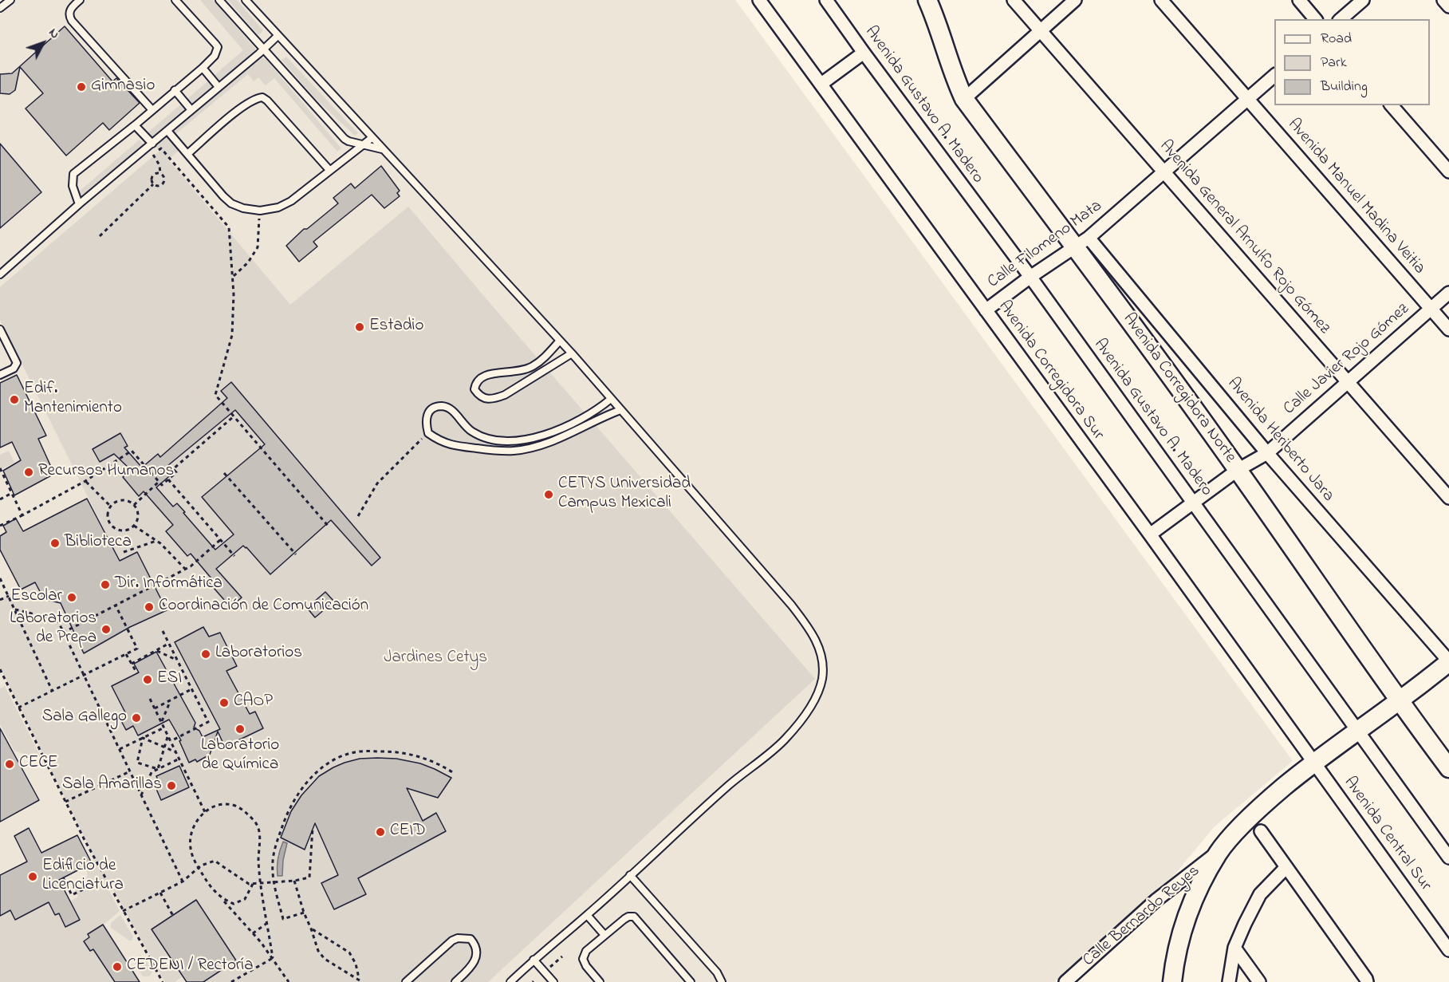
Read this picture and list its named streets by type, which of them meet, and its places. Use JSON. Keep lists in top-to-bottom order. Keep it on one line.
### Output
{"streets":{"street":["Avenida Gustavo A. Madero","Avenida Manuel Madina Veitia","Avenida General Arnulfo Rojo Gómez","Calle Filomeno Mata","Calle Javier Rojo Gómez","Avenida Corregidora Sur","Avenida Corregidora Norte","Avenida Heriberto Jara","Avenida Central Sur","Calle Bernardo Reyes"]},"crossings":[["Avenida Gustavo A. Madero","Calle Filomeno Mata"],["Avenida Gustavo A. Madero","Calle Javier Rojo Gómez"],["Avenida Manuel Madina Veitia","Calle Filomeno Mata"],["Avenida Manuel Madina Veitia","Calle Javier Rojo Gómez"],["Avenida General Arnulfo Rojo Gómez","Calle Filomeno Mata"],["Avenida General Arnulfo Rojo Gómez","Calle Javier Rojo Gómez"],["Calle Filomeno Mata","Avenida Corregidora Sur"],["Calle Filomeno Mata","Avenida Corregidora Norte"],["Calle Filomeno Mata","Avenida Heriberto Jara"],["Calle Javier Rojo Gómez","Avenida Corregidora Sur"],["Calle Javier Rojo Gómez","Avenida Corregidora Norte"],["Calle Javier Rojo Gómez","Avenida Heriberto Jara"],["Avenida Corregidora Sur","Avenida Central Sur"],["Avenida Corregidora Norte","Avenida Heriberto Jara"]],"parks":["Jardines Cetys"],"places":["Gimnasio","Estadio","Edif. Mantenimiento","Recursos Humanos","CETYS Universidad Campus Mexicali","Biblioteca","Dir. Informática","Escolar","Coordinación de Comunicación","Laboratorios de Prepa","Laboratorios","ESI","CAOP","Sala Gallego","Laboratorio de Química","CECE","Sala Amarillas","CEID","Edificio de Licenciatura","CEDENI / Rectoría"],"legend":["Road","Park","Building"],"north":"top right"}
